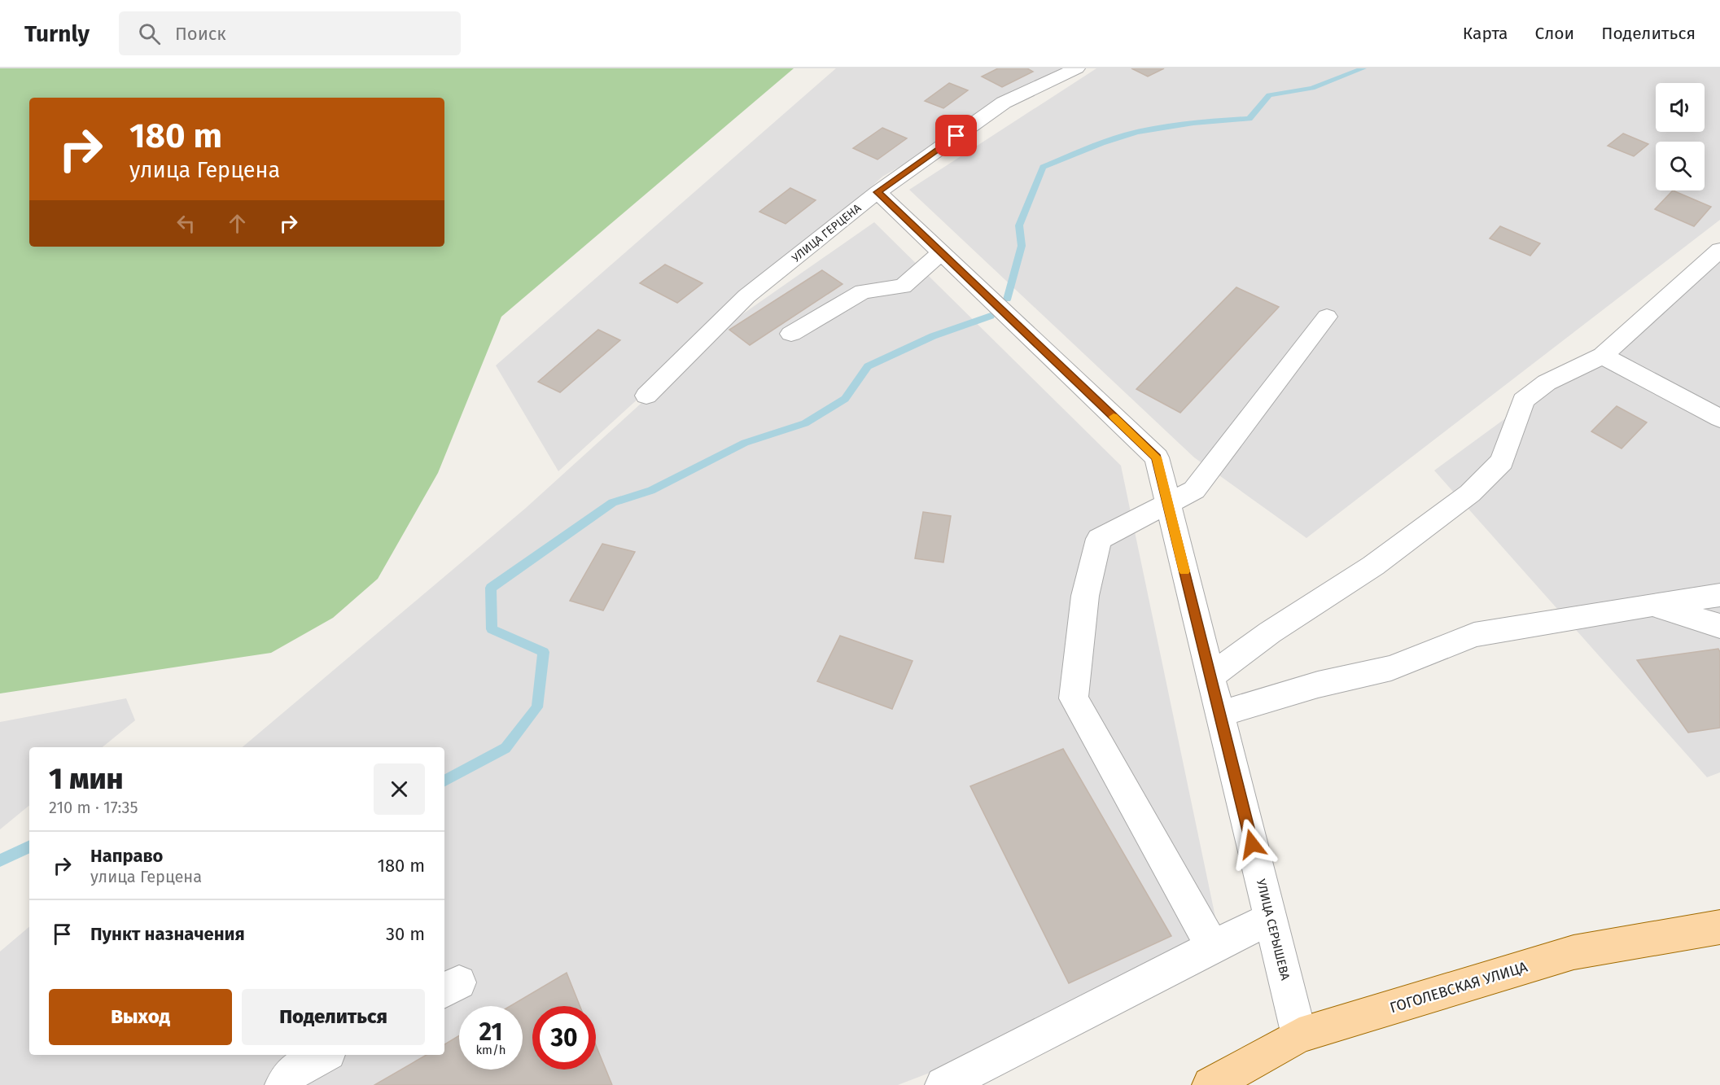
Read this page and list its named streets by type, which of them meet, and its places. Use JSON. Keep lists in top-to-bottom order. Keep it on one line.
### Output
{"streets":{"main road":["ГОГОЛЕВСКАЯ УЛИЦА"],"street":["УЛИЦА ГЕРЦЕНА","УЛИЦА СЕРЫШЕВА"]},"crossings":[["УЛИЦА ГЕРЦЕНА","УЛИЦА СЕРЫШЕВА"],["УЛИЦА СЕРЫШЕВА","ГОГОЛЕВСКАЯ УЛИЦА"]],"page":{"header":"Turnly","search":"Поиск","nav":["Карта","Слои","Поделиться"],"turn":["180 m","улица Герцена"],"heading":["1 мин","210 m · 17:35"],"list":[{"name":"Направо","note":"улица Герцена","value":"180 m"},{"name":"Пункт назначения","value":"30 m"}],"buttons":["Выход","Поделиться"],"speed":"21 km/h","limit":"30"}}
